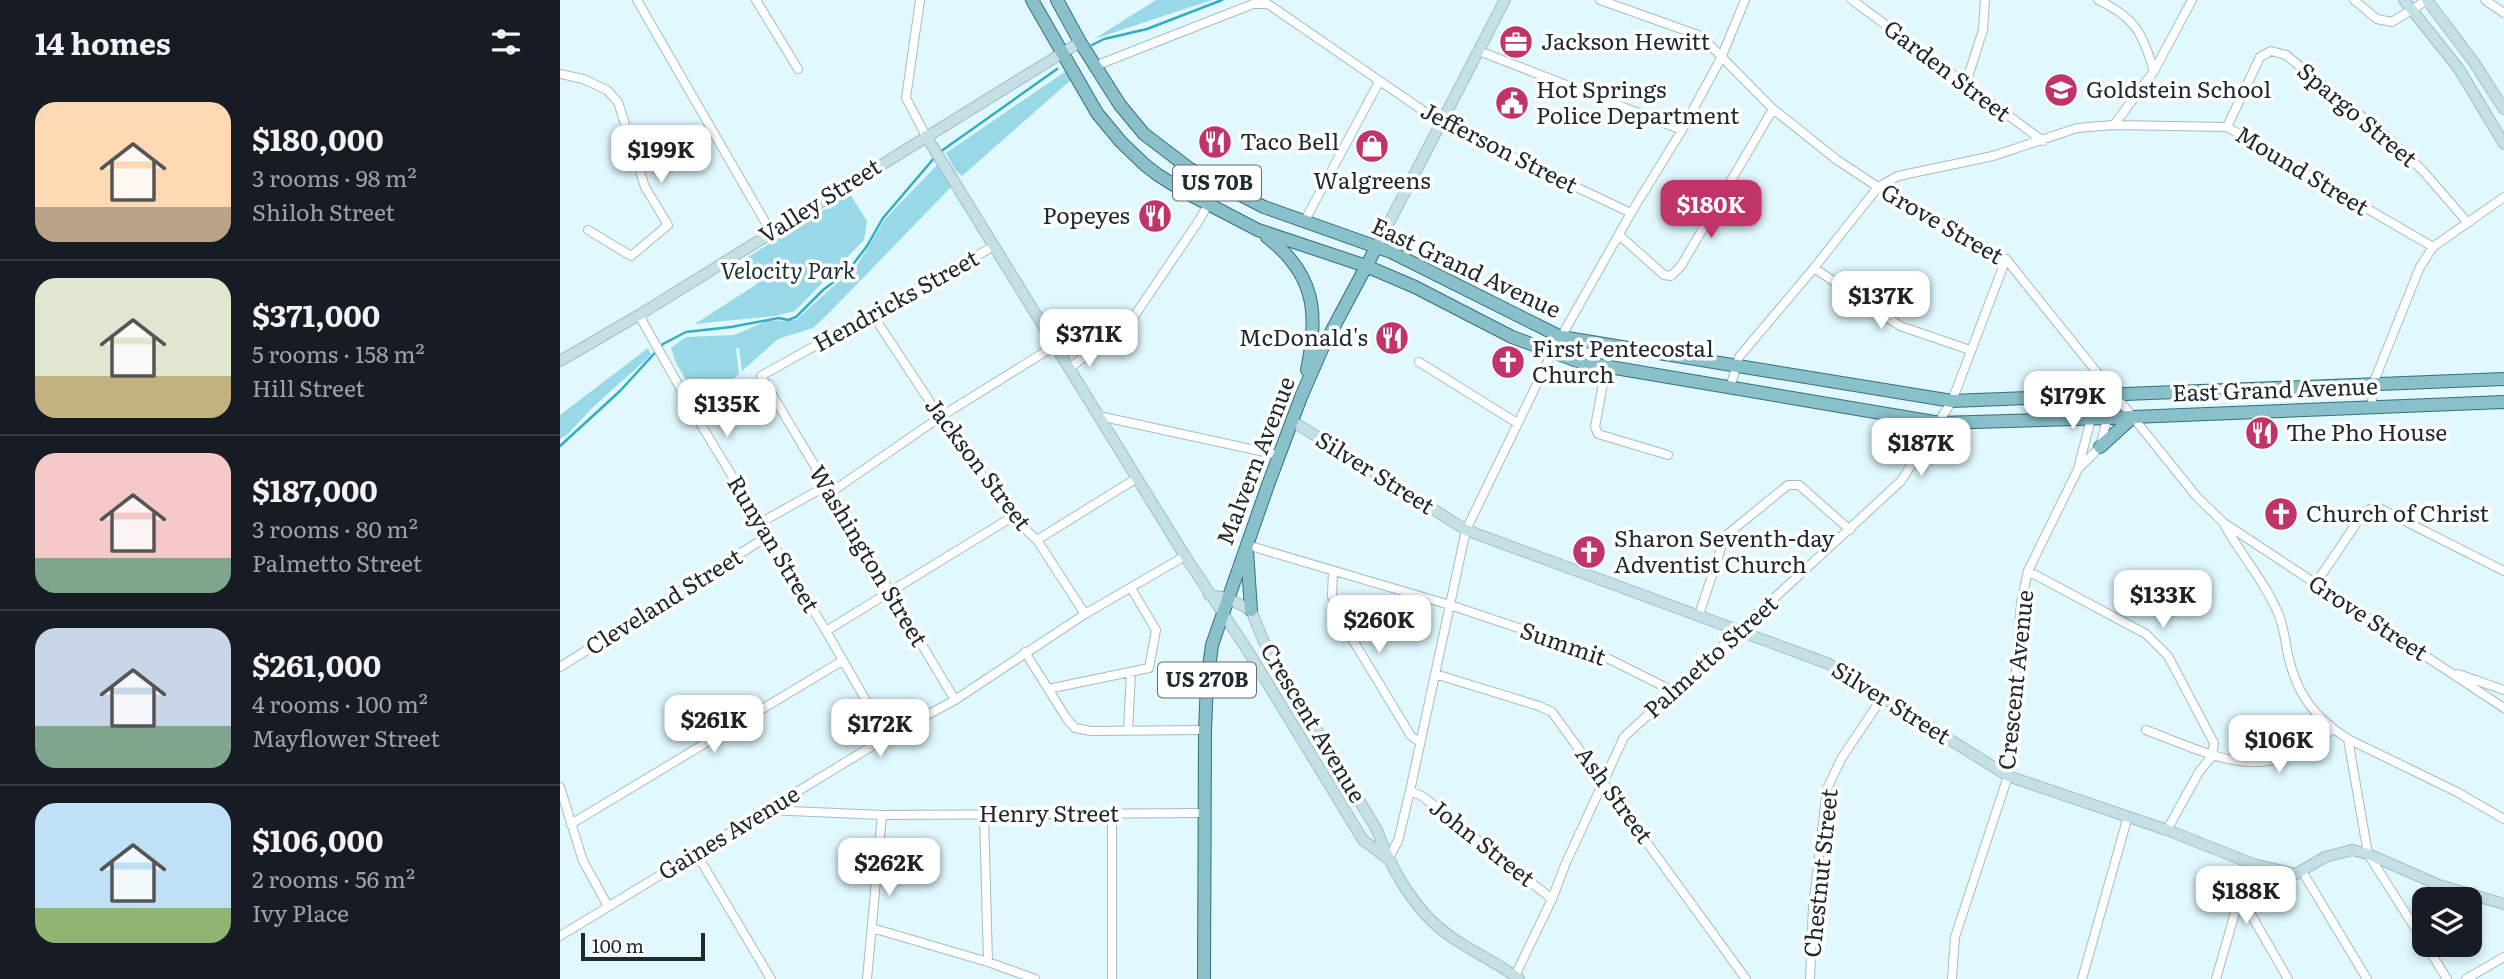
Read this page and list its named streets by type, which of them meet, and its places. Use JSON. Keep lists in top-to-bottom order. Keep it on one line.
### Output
{"streets":{"main road":["US 70B","East Grand Avenue","Malvern Avenue","US 270B"],"street":["Garden Street","Spargo Street","Jefferson Street","Mound Street","Valley Street","Grove Street","Hendricks Street","Jackson Street","Silver Street","Runyan Street","Washington Street","Cleveland Street","Summit","Palmetto Street","Crescent Avenue","Ash Street","Henry Street","Gaines Avenue","John Street","Chestnut Street"]},"crossings":[["Garden Street","Mound Street"],["Spargo Street","Mound Street"],["Jefferson Street","US 70B"],["Jefferson Street","East Grand Avenue"],["Jefferson Street","Malvern Avenue"],["Mound Street","Grove Street"],["US 70B","Valley Street"],["US 70B","East Grand Avenue"],["Valley Street","East Grand Avenue"],["Valley Street","Runyan Street"],["Valley Street","Crescent Avenue"],["Grove Street","East Grand Avenue"],["Grove Street","Palmetto Street"],["Grove Street","Crescent Avenue"],["East Grand Avenue","Malvern Avenue"],["East Grand Avenue","Palmetto Street"],["East Grand Avenue","US 270B"],["East Grand Avenue","Crescent Avenue"],["Hendricks Street","Jackson Street"],["Hendricks Street","Washington Street"],["Hendricks Street","Crescent Avenue"],["Malvern Avenue","Silver Street"],["Malvern Avenue","Summit"],["Malvern Avenue","US 270B"],["Malvern Avenue","Crescent Avenue"],["Malvern Avenue","Henry Street"],["Jackson Street","Cleveland Street"],["Jackson Street","Gaines Avenue"],["Silver Street","Palmetto Street"],["Silver Street","Crescent Avenue"],["Silver Street","Chestnut Street"],["Runyan Street","Cleveland Street"],["Runyan Street","Gaines Avenue"],["Washington Street","Cleveland Street"],["Washington Street","Gaines Avenue"],["Cleveland Street","Crescent Avenue"],["Summit","Palmetto Street"],["Palmetto Street","Crescent Avenue"],["Palmetto Street","Ash Street"],["Palmetto Street","John Street"],["Crescent Avenue","Gaines Avenue"],["Henry Street","Gaines Avenue"]],"parks":["Velocity Park"],"places":{"office":["Jackson Hewitt"],"school or university":["Goldstein School"],"public building":["Hot Springs Police Department"],"restaurant":["Taco Bell","Popeyes","McDonald's","The Pho House"],"shop":["Walgreens"],"church":["First Pentecostal Church","Church of Christ","Sharon Seventh-day Adventist Church"]},"scale_bar":"100 m","page":{"heading":"14 homes","list":[{"name":"$180,000","note":"3 rooms · 98 m² · Shiloh Street"},{"name":"$371,000","note":"5 rooms · 158 m² · Hill Street"},{"name":"$187,000","note":"3 rooms · 80 m² · Palmetto Street"},{"name":"$261,000","note":"4 rooms · 100 m² · Mayflower Street"},{"name":"$106,000","note":"2 rooms · 56 m² · Ivy Place"}],"price":["$199K","$180K","$137K","$371K","$179K","$135K","$187K","$133K","$260K","$261K","$172K","$106K","$262K","$188K"],"scale":"100 m"}}
